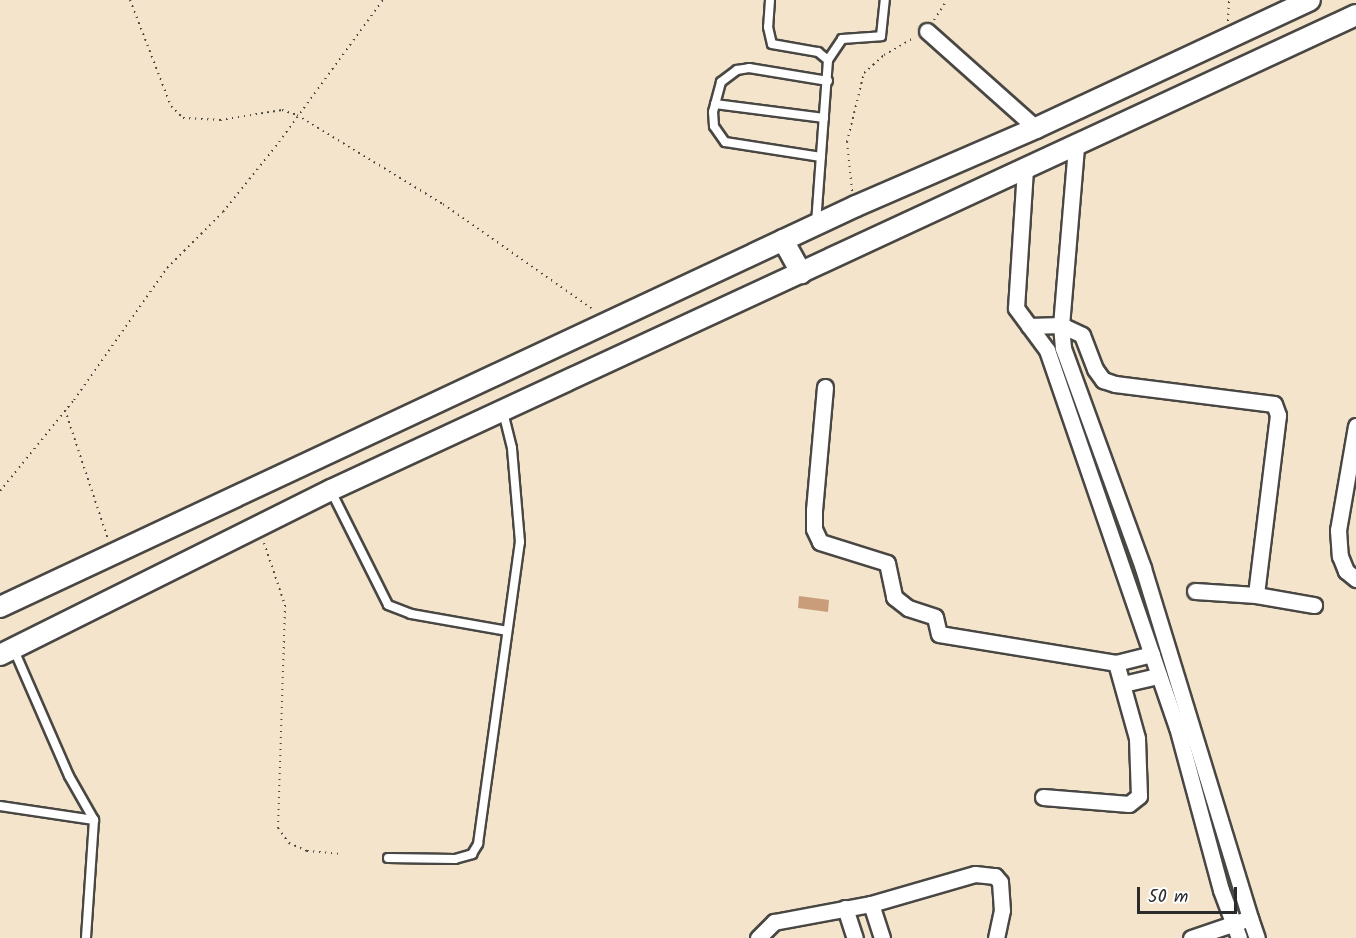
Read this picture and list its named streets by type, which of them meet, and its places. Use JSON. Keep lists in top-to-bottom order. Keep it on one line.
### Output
{"scale_bar":"50 m"}
